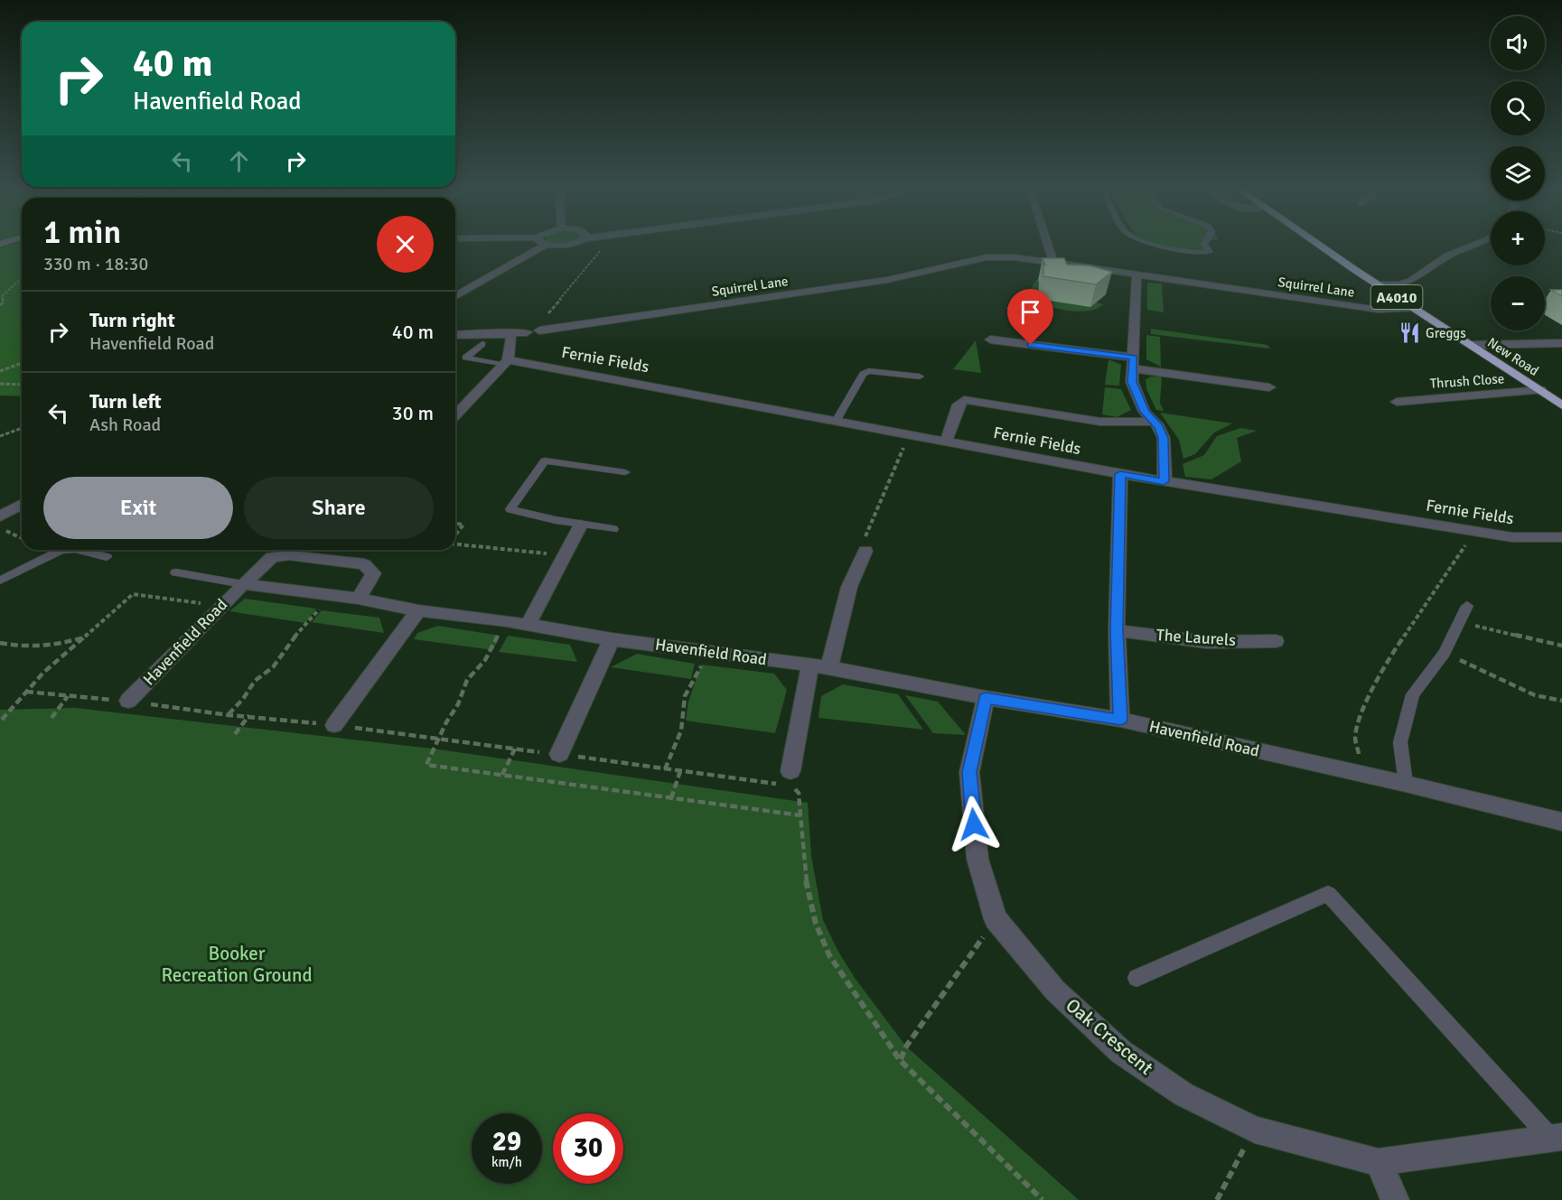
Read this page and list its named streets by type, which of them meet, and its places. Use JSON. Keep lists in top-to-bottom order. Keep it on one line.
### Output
{"streets":{"highway":["A4010","New Road"],"street":["Squirrel Lane","Fernie Fields","Thrush Close","The Laurels","Havenfield Road","Oak Crescent"]},"crossings":[["Squirrel Lane","New Road"],["New Road","Thrush Close"],["Havenfield Road","Oak Crescent"]],"parks":["Booker Recreation Ground"],"places":{"restaurant":["Greggs"]},"page":{"map_buttons":["+","−"],"turn":["40 m","Havenfield Road"],"heading":["1 min","330 m · 18:30"],"list":[{"name":"Turn right","note":"Havenfield Road","value":"40 m"},{"name":"Turn left","note":"Ash Road","value":"30 m"}],"buttons":["Exit","Share"],"speed":"29 km/h","limit":"30"}}
